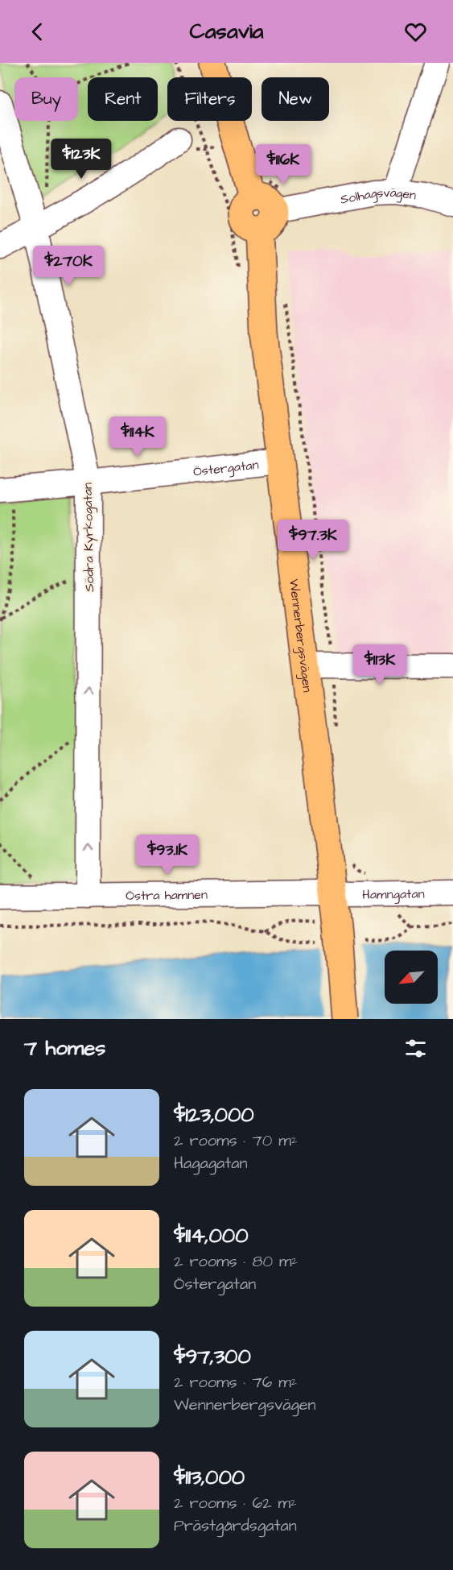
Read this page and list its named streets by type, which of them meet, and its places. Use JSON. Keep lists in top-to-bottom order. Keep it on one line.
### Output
{"streets":{"main road":["Wennerbergsvägen"],"street":["Solhagsvägen","Östergatan","Södra Kyrkogatan","Hamngatan","Östra hamnen"]},"crossings":[["Solhagsvägen","Wennerbergsvägen"],["Östergatan","Södra Kyrkogatan"],["Östergatan","Wennerbergsvägen"],["Södra Kyrkogatan","Östra hamnen"],["Wennerbergsvägen","Hamngatan"],["Wennerbergsvägen","Östra hamnen"],["Hamngatan","Östra hamnen"]],"one_way":["Södra Kyrkogatan"],"north":"bottom left","page":{"header":"Casavia","chip":["Buy","Rent","Filters","New"],"price":["$123K","$116K","$270K","$114K","$97.3K","$113K","$93.1K"],"heading":"7 homes","list":[{"name":"$123,000","note":"2 rooms · 70 m² · Hagagatan"},{"name":"$114,000","note":"2 rooms · 80 m² · Östergatan"},{"name":"$97,300","note":"2 rooms · 76 m² · Wennerbergsvägen"},{"name":"$113,000","note":"2 rooms · 62 m² · Prästgårdsgatan"}]}}
